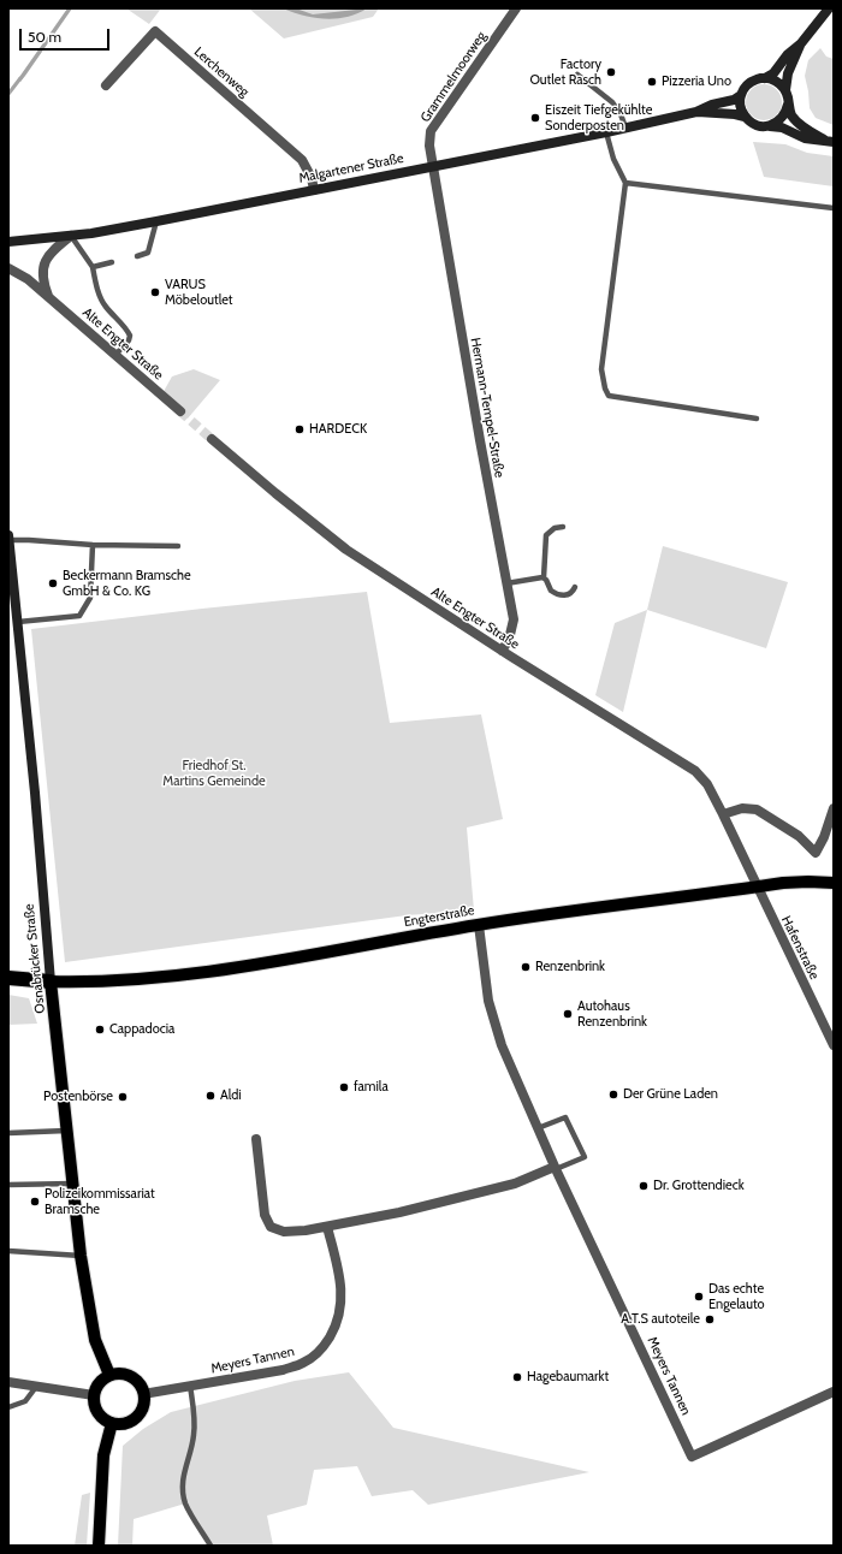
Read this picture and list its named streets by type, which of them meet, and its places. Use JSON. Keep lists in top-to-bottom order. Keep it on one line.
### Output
{"streets":{"main road":["Engterstraße","Osnabrücker Straße"],"street":["Lerchenweg","Grammelmoorweg","Malgartener Straße","Alte Engter Straße","Hermann-Tempel-Straße","Hafenstraße","Meyers Tannen"]},"crossings":[["Lerchenweg","Malgartener Straße"],["Grammelmoorweg","Malgartener Straße"],["Grammelmoorweg","Hermann-Tempel-Straße"],["Malgartener Straße","Hermann-Tempel-Straße"],["Alte Engter Straße","Hermann-Tempel-Straße"],["Alte Engter Straße","Engterstraße"],["Alte Engter Straße","Hafenstraße"],["Engterstraße","Hafenstraße"],["Engterstraße","Osnabrücker Straße"],["Engterstraße","Meyers Tannen"],["Osnabrücker Straße","Meyers Tannen"]],"parks":["Friedhof St. Martins Gemeinde"],"places":["Factory Outlet Rasch","Pizzeria Uno","Eiszeit Tiefgekühlte Sonderposten","VARUS Möbeloutlet","HARDECK","Beckermann Bramsche GmbH & Co. KG","Renzenbrink","Autohaus Renzenbrink","Cappadocia","famila","Der Grüne Laden","Aldi","Postenbörse","Dr. Grottendieck","Polizeikommissariat Bramsche","Das echte Engelauto","A.T.S autoteile","Hagebaumarkt"],"scale_bar":"50 m"}
